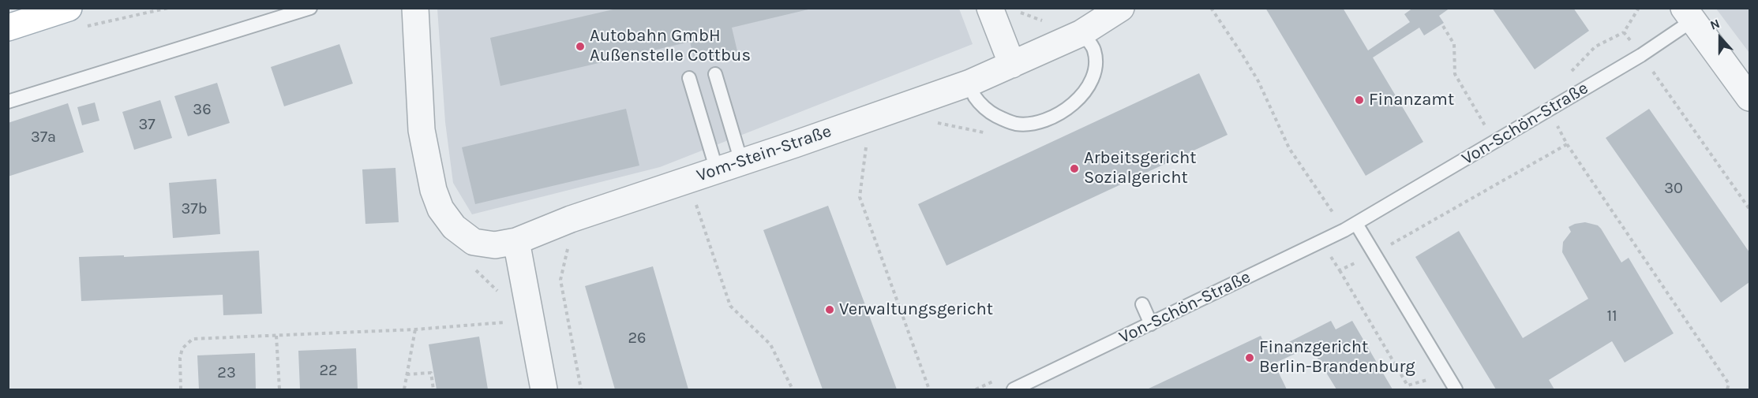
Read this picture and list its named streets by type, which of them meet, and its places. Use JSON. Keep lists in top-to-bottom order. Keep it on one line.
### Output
{"streets":{"street":["Vom-Stein-Straße"],"lane":["Von-Schön-Straße"]},"places":["Autobahn GmbH Außenstelle Cottbus","Finanzamt","Arbeitsgericht Sozialgericht","Verwaltungsgericht","Finanzgericht Berlin-Brandenburg"],"house_numbers":["36","37","37a","30","37b","11","26","22","23"],"north":"top"}
